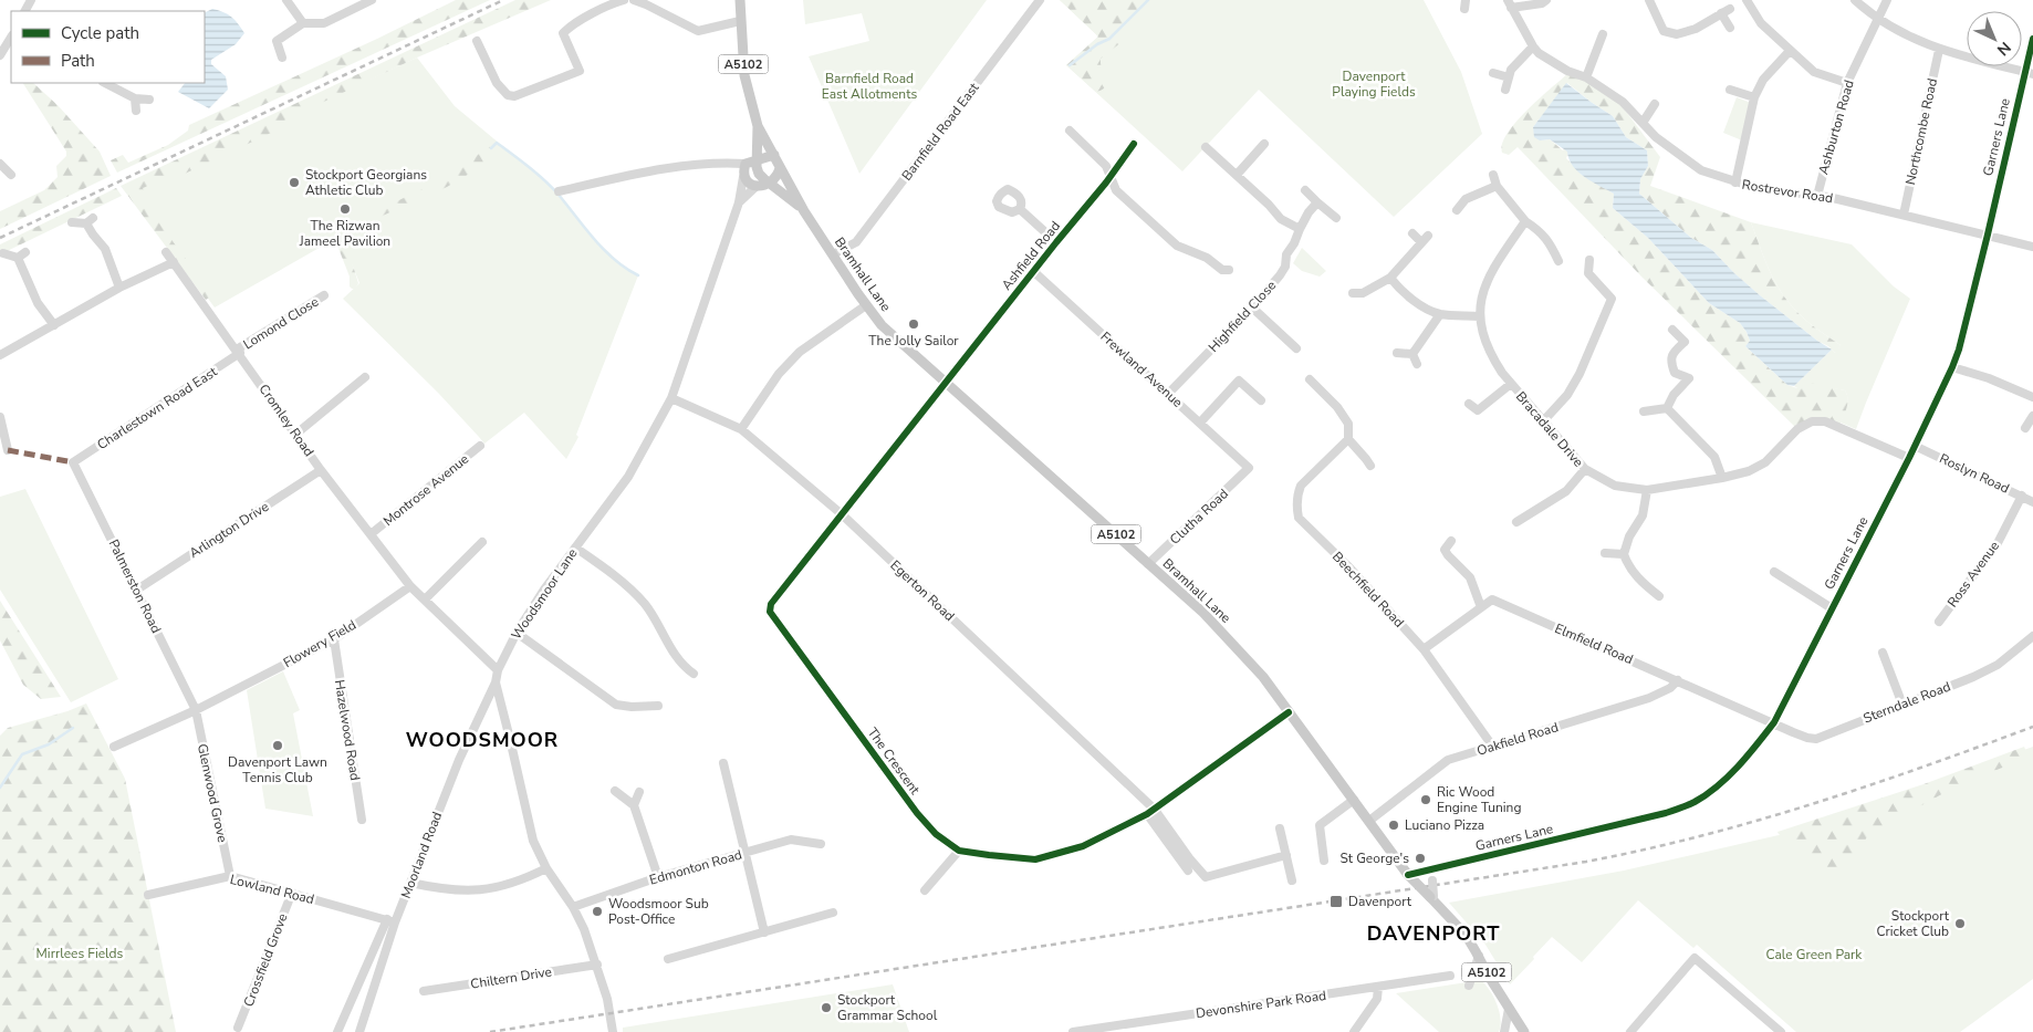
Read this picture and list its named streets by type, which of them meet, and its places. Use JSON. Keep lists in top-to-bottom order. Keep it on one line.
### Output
{"streets":{"main road":["A5102","Bramhall Lane"],"street":["Ashburton Road","Barnfield Road East","Northcombe Road","Garners Lane","Rostrevor Road","Ashfield Road","Highfield Close","Lomond Close","Frewland Avenue","Charlestown Road East","Cromley Road","Bracadale Drive","Roslyn Road","Montrose Avenue","Clutha Road","Arlington Drive","Ross Avenue","Palmerston Road","Beechfield Road","Egerton Road","Woodsmoor Lane","Flowery Field","Elmfield Road","Sterndale Road","Hazelwood Road","Oakfield Road","The Crescent","Glenwood Grove","Moorland Road","Edmonton Road","Lowland Road","Crossfield Grove","Chiltern Drive","Devonshire Park Road"]},"crossings":[["Ashburton Road","Rostrevor Road"],["Barnfield Road East","Bramhall Lane"],["Northcombe Road","Rostrevor Road"],["Garners Lane","Rostrevor Road"],["Garners Lane","Bramhall Lane"],["Garners Lane","Bracadale Drive"],["Garners Lane","Roslyn Road"],["Garners Lane","Elmfield Road"],["Garners Lane","Sterndale Road"],["Ashfield Road","Bramhall Lane"],["Ashfield Road","Frewland Avenue"],["Ashfield Road","The Crescent"],["Bramhall Lane","Clutha Road"],["Bramhall Lane","Oakfield Road"],["Bramhall Lane","The Crescent"],["Highfield Close","Frewland Avenue"],["Lomond Close","Charlestown Road East"],["Lomond Close","Cromley Road"],["Frewland Avenue","Clutha Road"],["Charlestown Road East","Cromley Road"],["Charlestown Road East","Palmerston Road"],["Cromley Road","Montrose Avenue"],["Cromley Road","Arlington Drive"],["Cromley Road","Flowery Field"],["Roslyn Road","Ross Avenue"],["Arlington Drive","Palmerston Road"],["Palmerston Road","Flowery Field"],["Palmerston Road","Glenwood Grove"],["Beechfield Road","Oakfield Road"],["Egerton Road","Woodsmoor Lane"],["Egerton Road","The Crescent"],["Woodsmoor Lane","Moorland Road"],["Woodsmoor Lane","Edmonton Road"],["Woodsmoor Lane","Chiltern Drive"],["Flowery Field","Hazelwood Road"],["Flowery Field","Glenwood Grove"],["Elmfield Road","Sterndale Road"],["Elmfield Road","Oakfield Road"],["Glenwood Grove","Lowland Road"],["Moorland Road","Lowland Road"],["Lowland Road","Crossfield Grove"]],"districts":["WOODSMOOR","DAVENPORT"],"parks":["Davenport Playing Fields","Barnfield Road East Allotments","Mirrlees Fields","Cale Green Park"],"places":{"other":["Stockport Georgians Athletic Club","The Rizwan Jameel Pavilion","The Jolly Sailor","Davenport Lawn Tennis Club","Ric Wood Engine Tuning","Luciano Pizza","St George's","Woodsmoor Sub Post-Office","Stockport Cricket Club","Stockport Grammar School"],"transit":["Davenport"]},"legend":["Cycle path","Path"],"north":"bottom right"}
